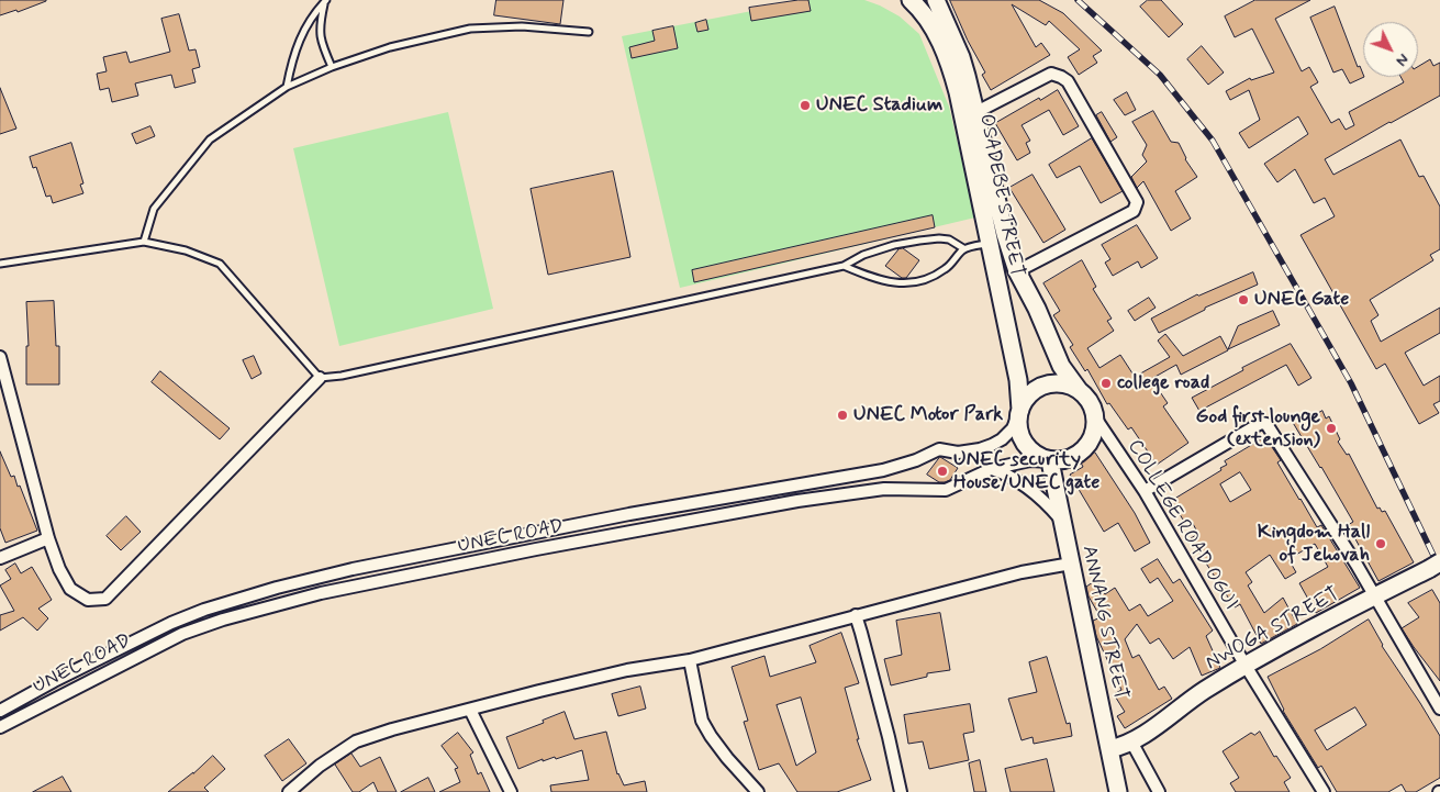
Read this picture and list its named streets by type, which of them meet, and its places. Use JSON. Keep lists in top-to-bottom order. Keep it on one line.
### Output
{"streets":{"main road":["OSADEBE STREET","ANNANG STREET","NWOGA STREET"],"street":["COLLEGE ROAD OGUI","UNEC ROAD"]},"crossings":[["OSADEBE STREET","COLLEGE ROAD OGUI"],["OSADEBE STREET","UNEC ROAD"],["OSADEBE STREET","ANNANG STREET"],["COLLEGE ROAD OGUI","UNEC ROAD"],["COLLEGE ROAD OGUI","ANNANG STREET"],["COLLEGE ROAD OGUI","NWOGA STREET"],["UNEC ROAD","ANNANG STREET"],["ANNANG STREET","NWOGA STREET"]],"places":["UNEC Stadium","UNEC Gate","college road","UNEC Motor Park","God first lounge (extension)","UNEC security House/UNEC gate","Kingdom Hall of Jehovah"],"north":"bottom right"}
